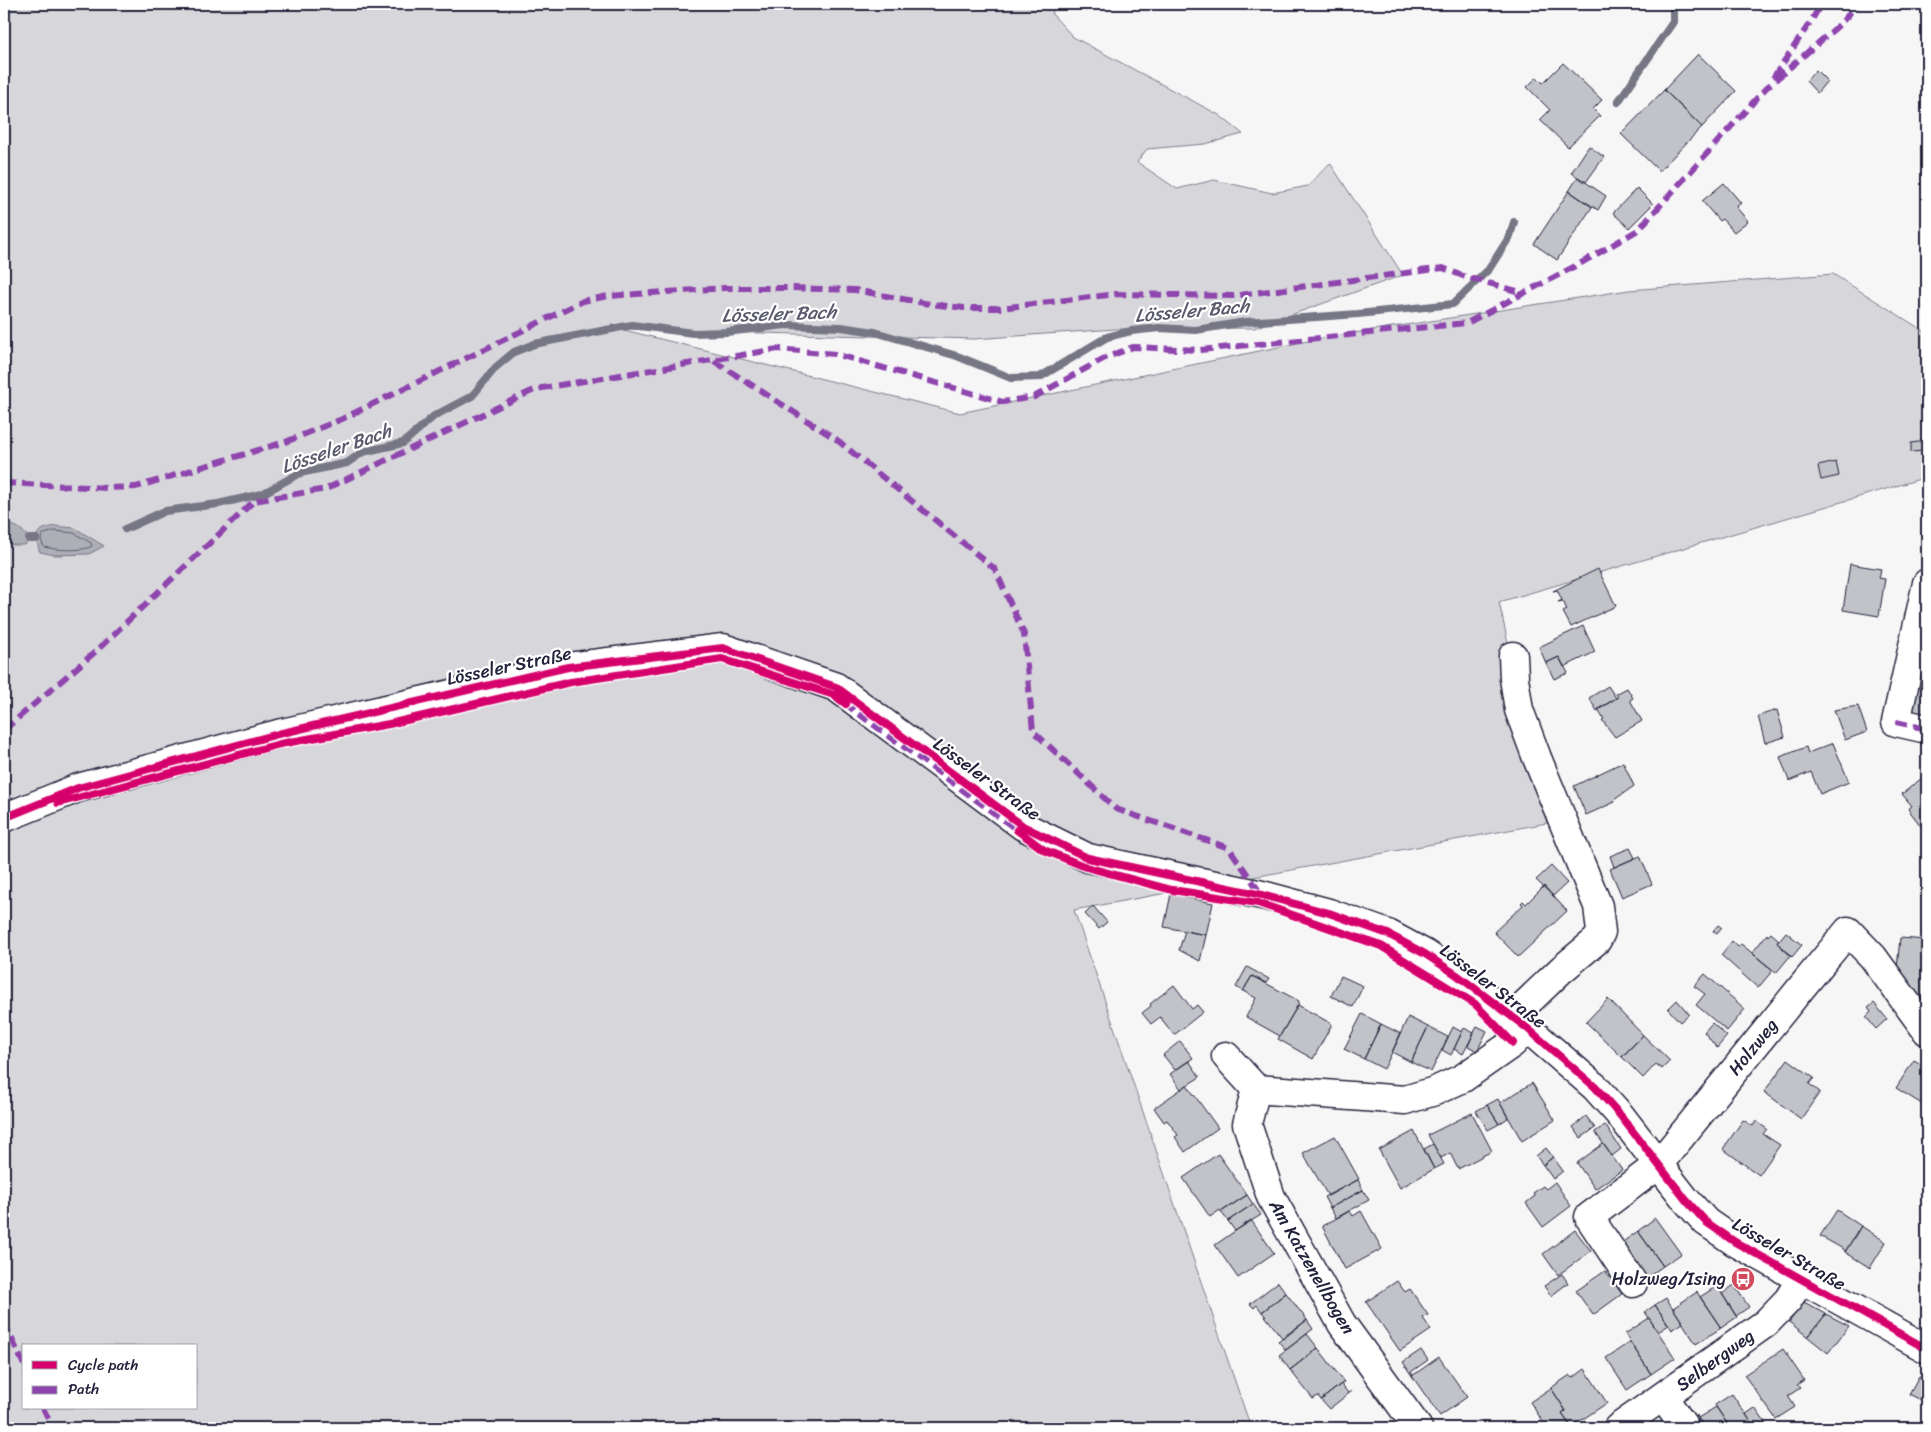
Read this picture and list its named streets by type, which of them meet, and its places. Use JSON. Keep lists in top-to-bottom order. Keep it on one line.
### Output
{"streets":{"street":["Lösseler Straße","Holzweg","Am Katzenellbogen","Selbergweg"]},"crossings":[["Lösseler Straße","Holzweg"],["Lösseler Straße","Selbergweg"]],"water":["Lösseler Bach"],"places":{"bus stop":["Holzweg/Ising"]},"legend":["Cycle path","Path"]}
